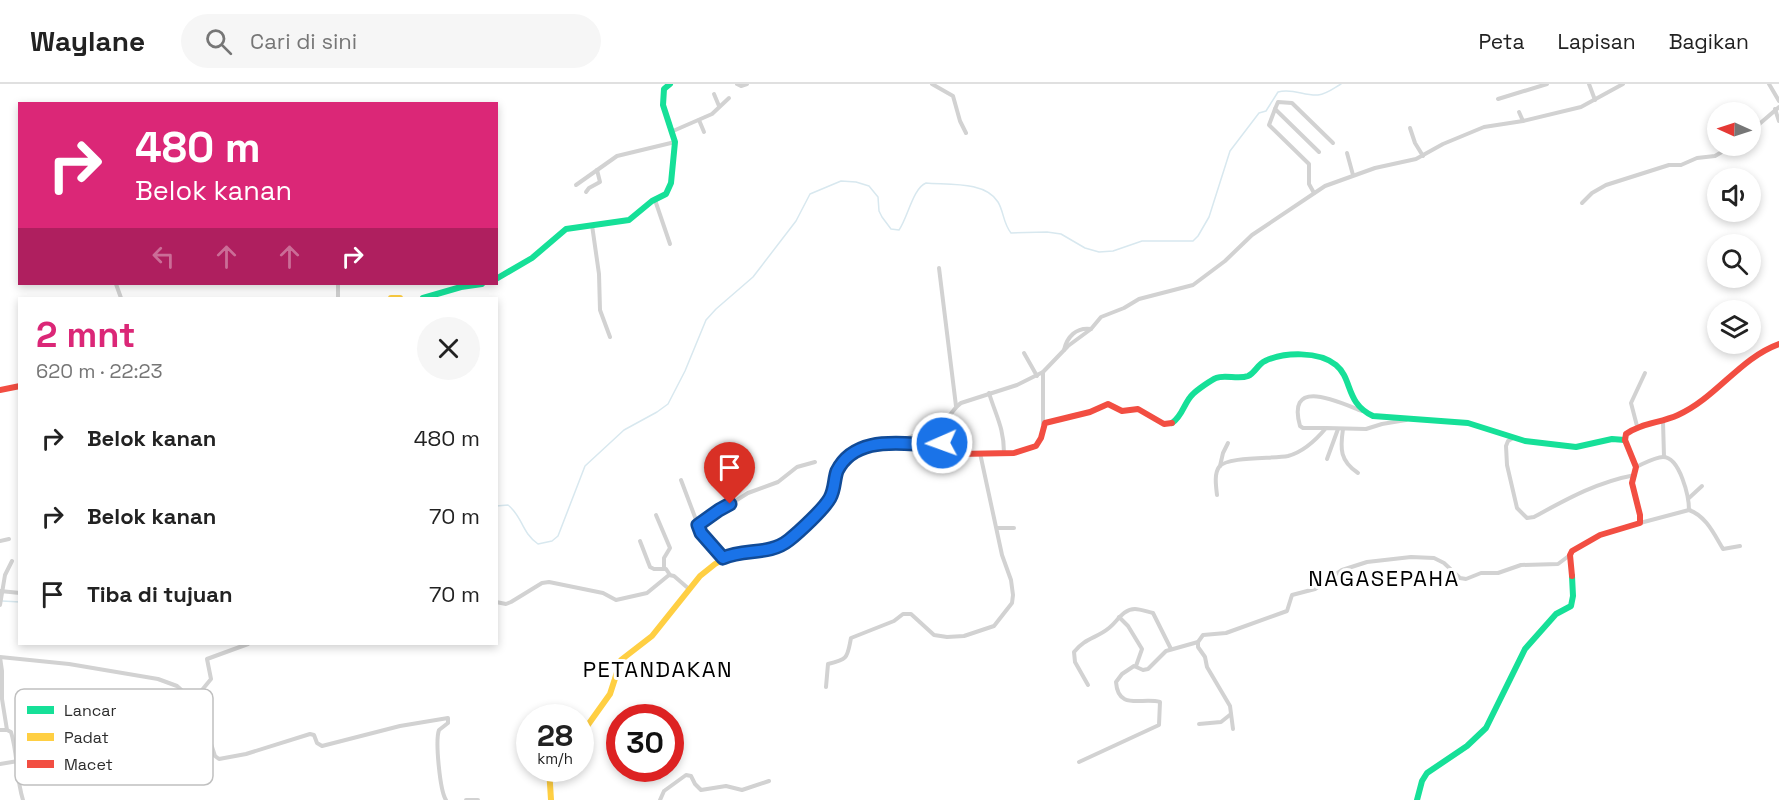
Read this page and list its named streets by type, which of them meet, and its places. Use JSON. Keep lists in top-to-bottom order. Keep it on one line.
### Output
{"districts":["NAGASEPAHA","PETANDAKAN"],"legend":["Lancar","Padat","Macet"],"north":"left","page":{"header":"Waylane","search":"Cari di sini","nav":["Peta","Lapisan","Bagikan"],"turn":["480 m","Belok kanan"],"heading":["2 mnt","620 m · 22:23"],"list":[{"name":"Belok kanan","value":"480 m"},{"name":"Belok kanan","value":"70 m"},{"name":"Tiba di tujuan","value":"70 m"}],"speed":"28 km/h","limit":"30"}}
